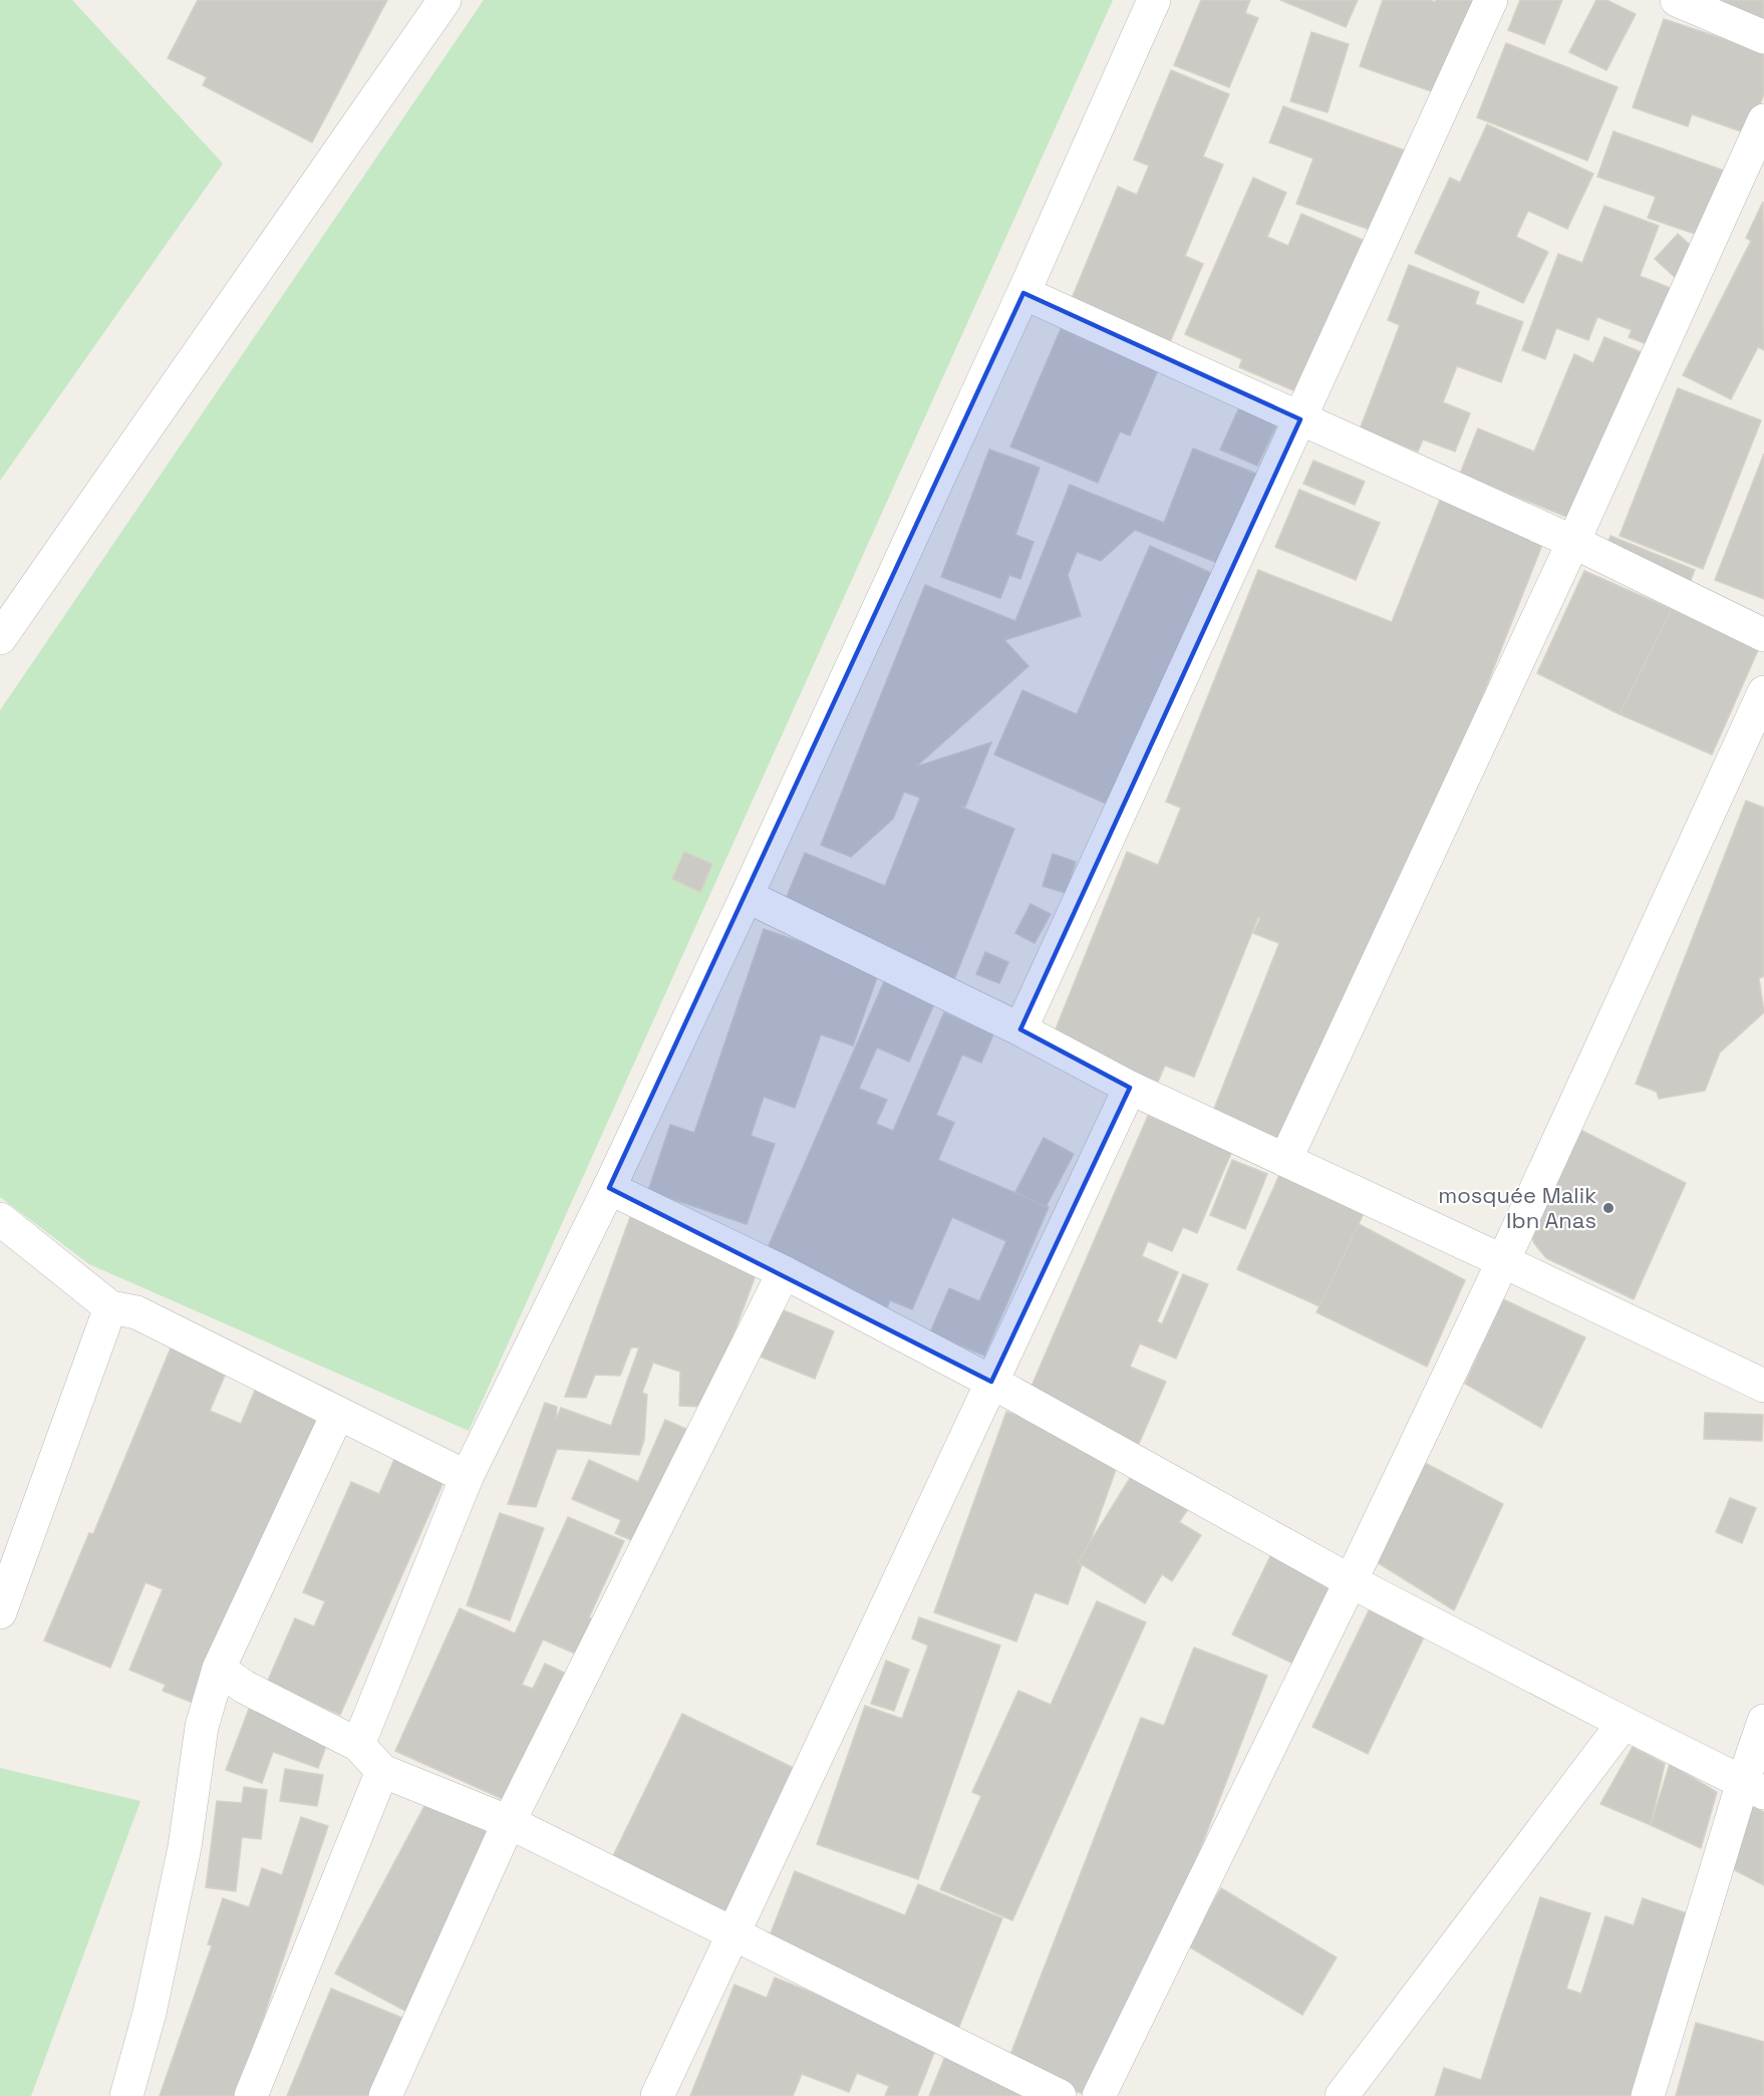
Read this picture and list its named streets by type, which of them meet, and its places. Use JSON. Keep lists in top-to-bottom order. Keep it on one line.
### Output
{"places":["mosquée Malik Ibn Anas"]}
